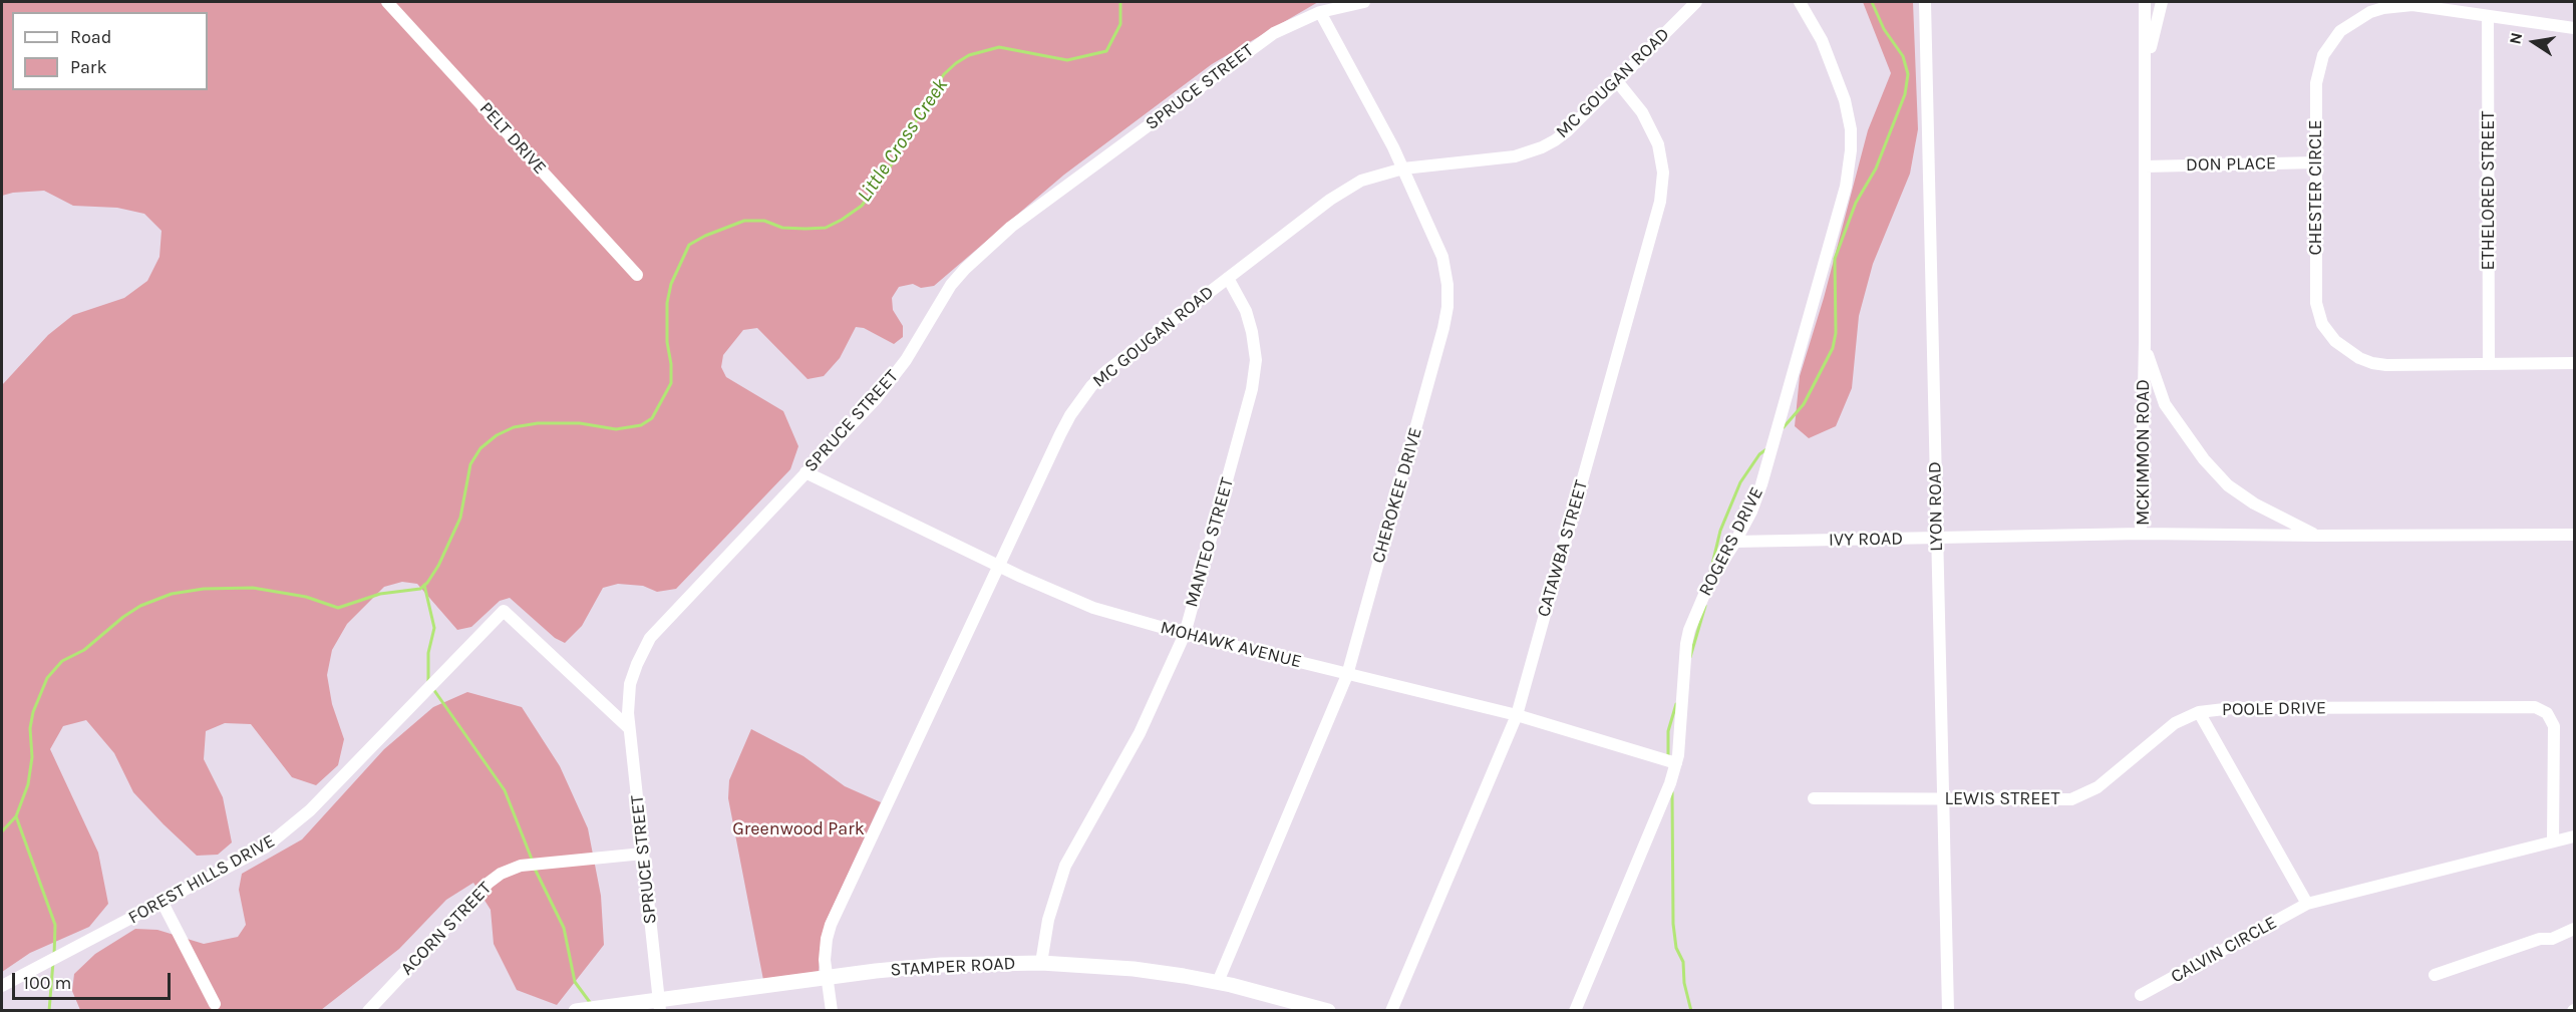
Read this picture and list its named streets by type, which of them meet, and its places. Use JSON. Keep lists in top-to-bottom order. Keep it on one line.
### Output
{"streets":{"street":["MC GOUGAN ROAD","SPRUCE STREET","PELT DRIVE","DON PLACE","CHESTER CIRCLE","ETHELORED STREET","MCKIMMON ROAD","CHEROKEE DRIVE","LYON ROAD","IVY ROAD","ROGERS DRIVE","MANTEO STREET","CATAWBA STREET","MOHAWK AVENUE","POOLE DRIVE","LEWIS STREET","FOREST HILLS DRIVE","ACORN STREET","CALVIN CIRCLE","STAMPER ROAD"]},"crossings":[["MC GOUGAN ROAD","CHEROKEE DRIVE"],["MC GOUGAN ROAD","MANTEO STREET"],["MC GOUGAN ROAD","CATAWBA STREET"],["MC GOUGAN ROAD","MOHAWK AVENUE"],["MC GOUGAN ROAD","STAMPER ROAD"],["SPRUCE STREET","CHEROKEE DRIVE"],["SPRUCE STREET","MOHAWK AVENUE"],["SPRUCE STREET","FOREST HILLS DRIVE"],["SPRUCE STREET","ACORN STREET"],["SPRUCE STREET","STAMPER ROAD"],["DON PLACE","CHESTER CIRCLE"],["DON PLACE","MCKIMMON ROAD"],["CHESTER CIRCLE","ETHELORED STREET"],["MCKIMMON ROAD","IVY ROAD"],["CHEROKEE DRIVE","MOHAWK AVENUE"],["CHEROKEE DRIVE","STAMPER ROAD"],["LYON ROAD","IVY ROAD"],["LYON ROAD","LEWIS STREET"],["IVY ROAD","ROGERS DRIVE"],["ROGERS DRIVE","MOHAWK AVENUE"],["MANTEO STREET","MOHAWK AVENUE"],["MANTEO STREET","STAMPER ROAD"],["CATAWBA STREET","MOHAWK AVENUE"],["POOLE DRIVE","LEWIS STREET"],["POOLE DRIVE","CALVIN CIRCLE"]],"water":["Little Cross Creek"],"parks":["Greenwood Park"],"legend":["Road","Park"],"scale_bar":"100 m","north":"left"}
